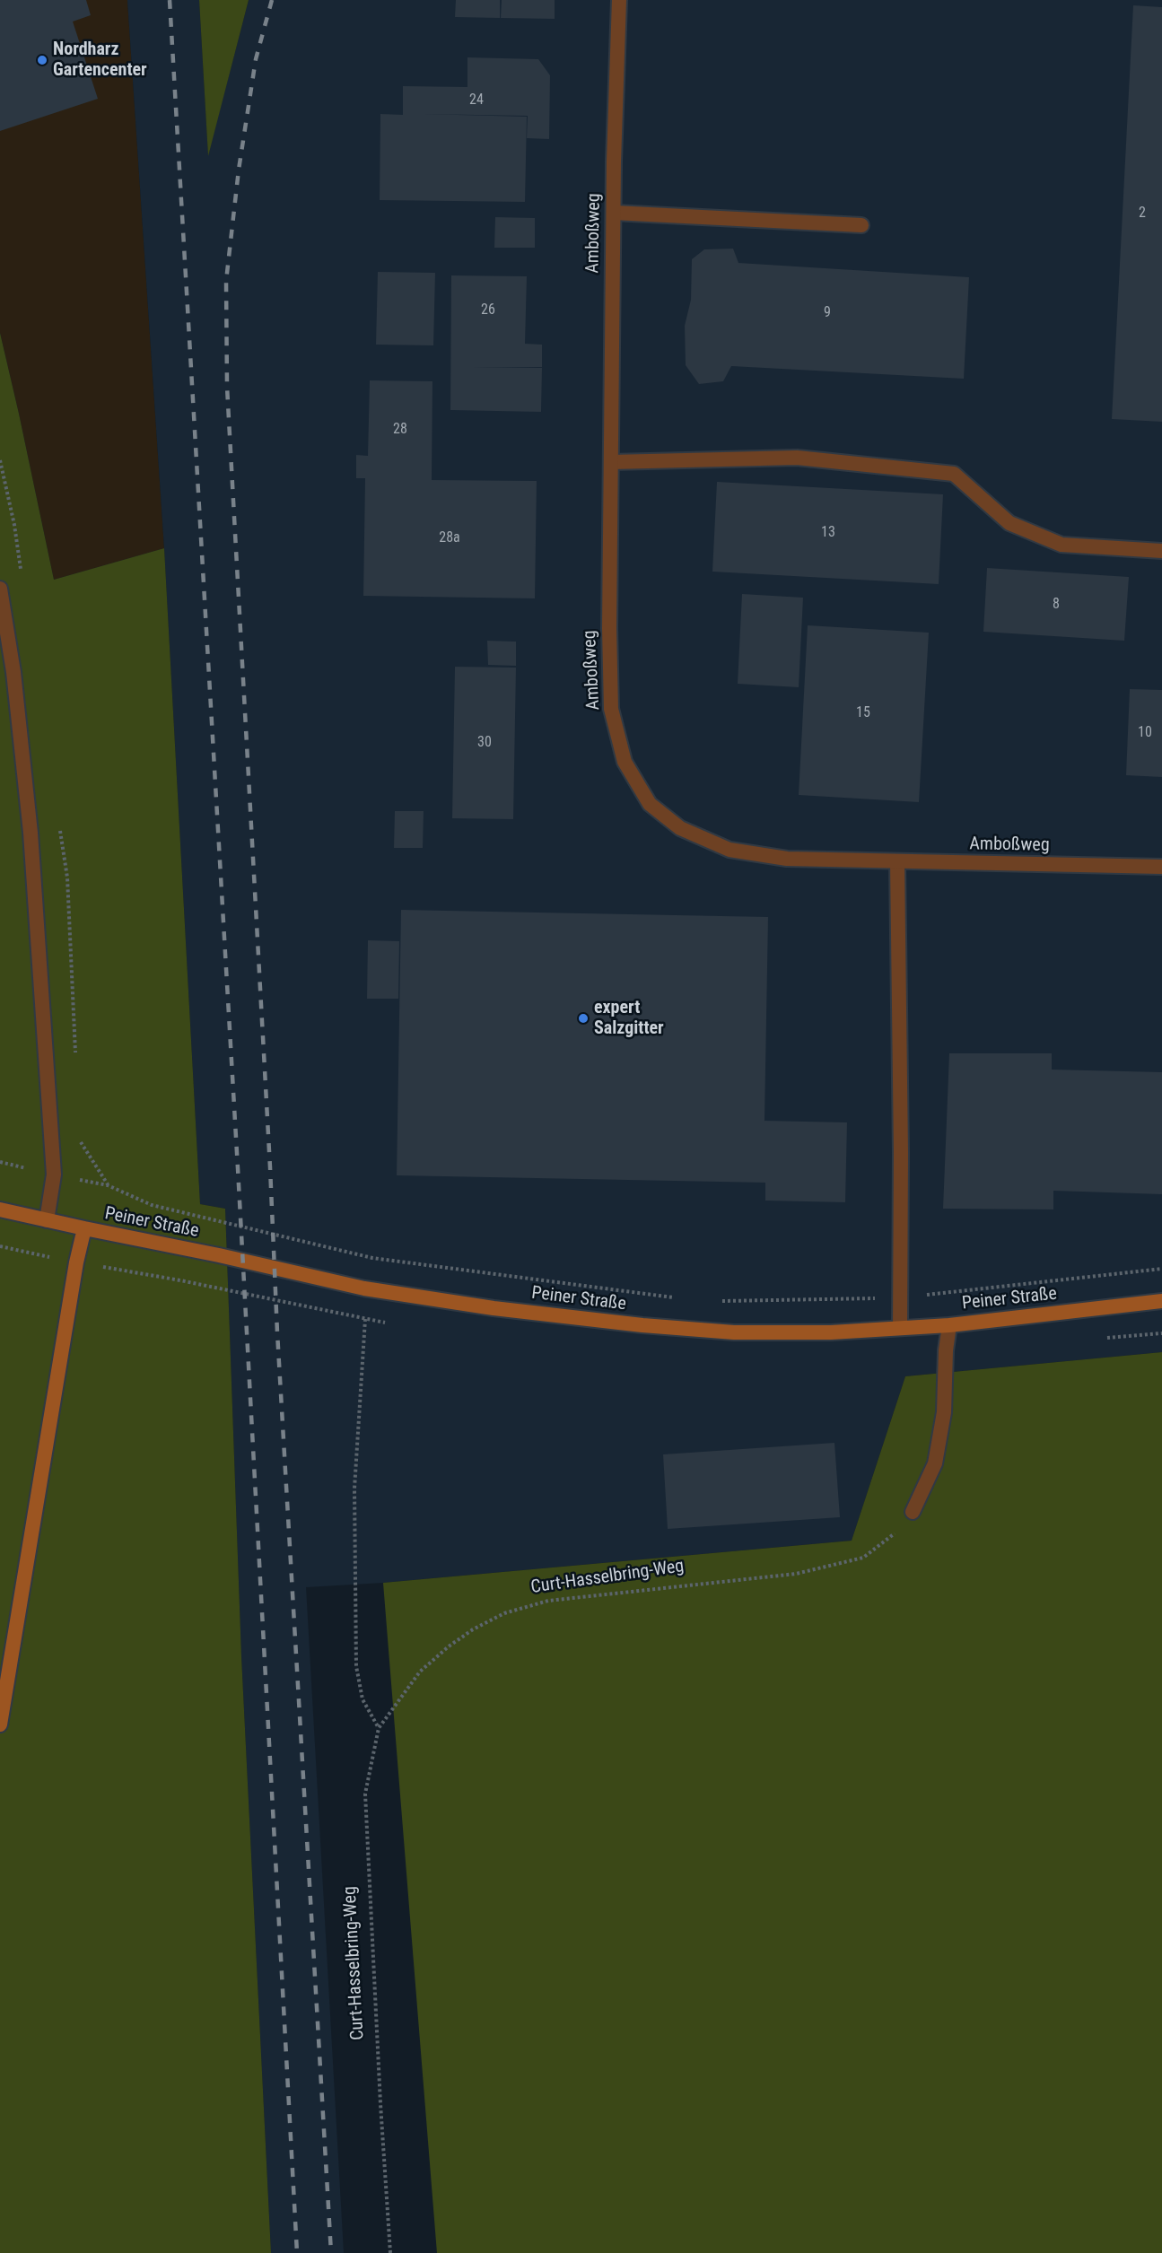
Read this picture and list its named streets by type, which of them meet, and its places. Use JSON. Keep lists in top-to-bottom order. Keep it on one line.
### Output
{"streets":{"main road":["Peiner Straße"],"street":["Amboßweg"],"path":["Curt-Hasselbring-Weg"]},"places":["Nordharz Gartencenter","expert Salzgitter"],"house_numbers":["24","2","26","9","28","13","28a","8","15","10","30"]}
